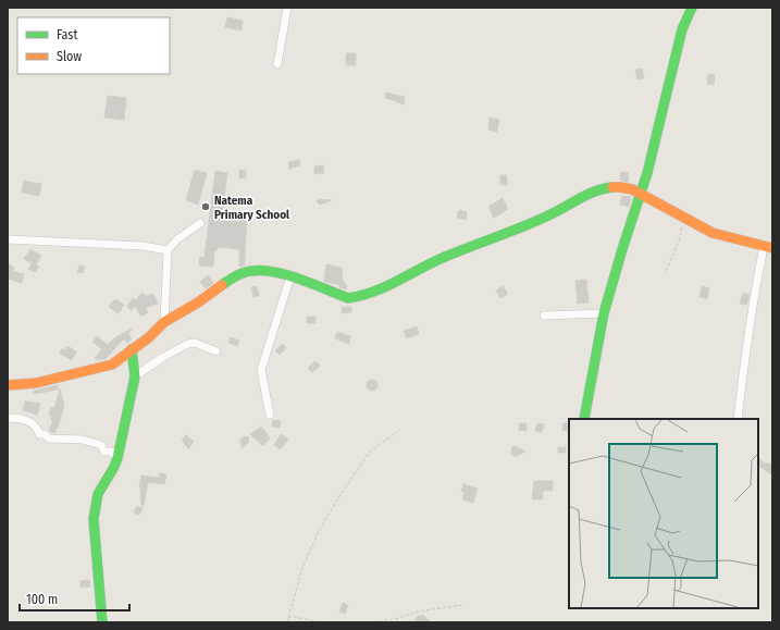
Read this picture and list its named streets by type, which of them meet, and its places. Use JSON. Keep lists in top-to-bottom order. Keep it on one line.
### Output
{"places":["Natema Primary School"],"legend":["Fast","Slow"],"scale_bar":"100 m"}
